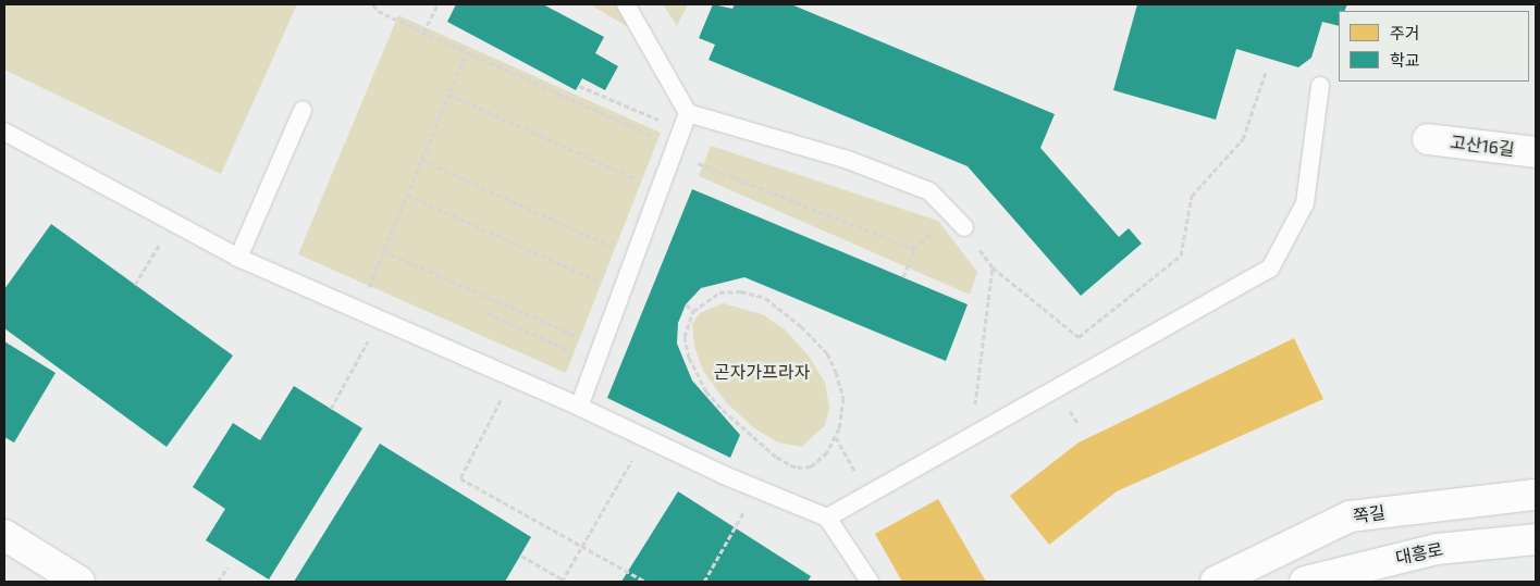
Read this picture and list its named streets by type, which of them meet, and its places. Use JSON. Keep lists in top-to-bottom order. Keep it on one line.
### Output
{"streets":{"street":["고산16길","쪽길","대흥로"]},"parks":["곤자가프라자"],"legend":["주거","학교"]}
